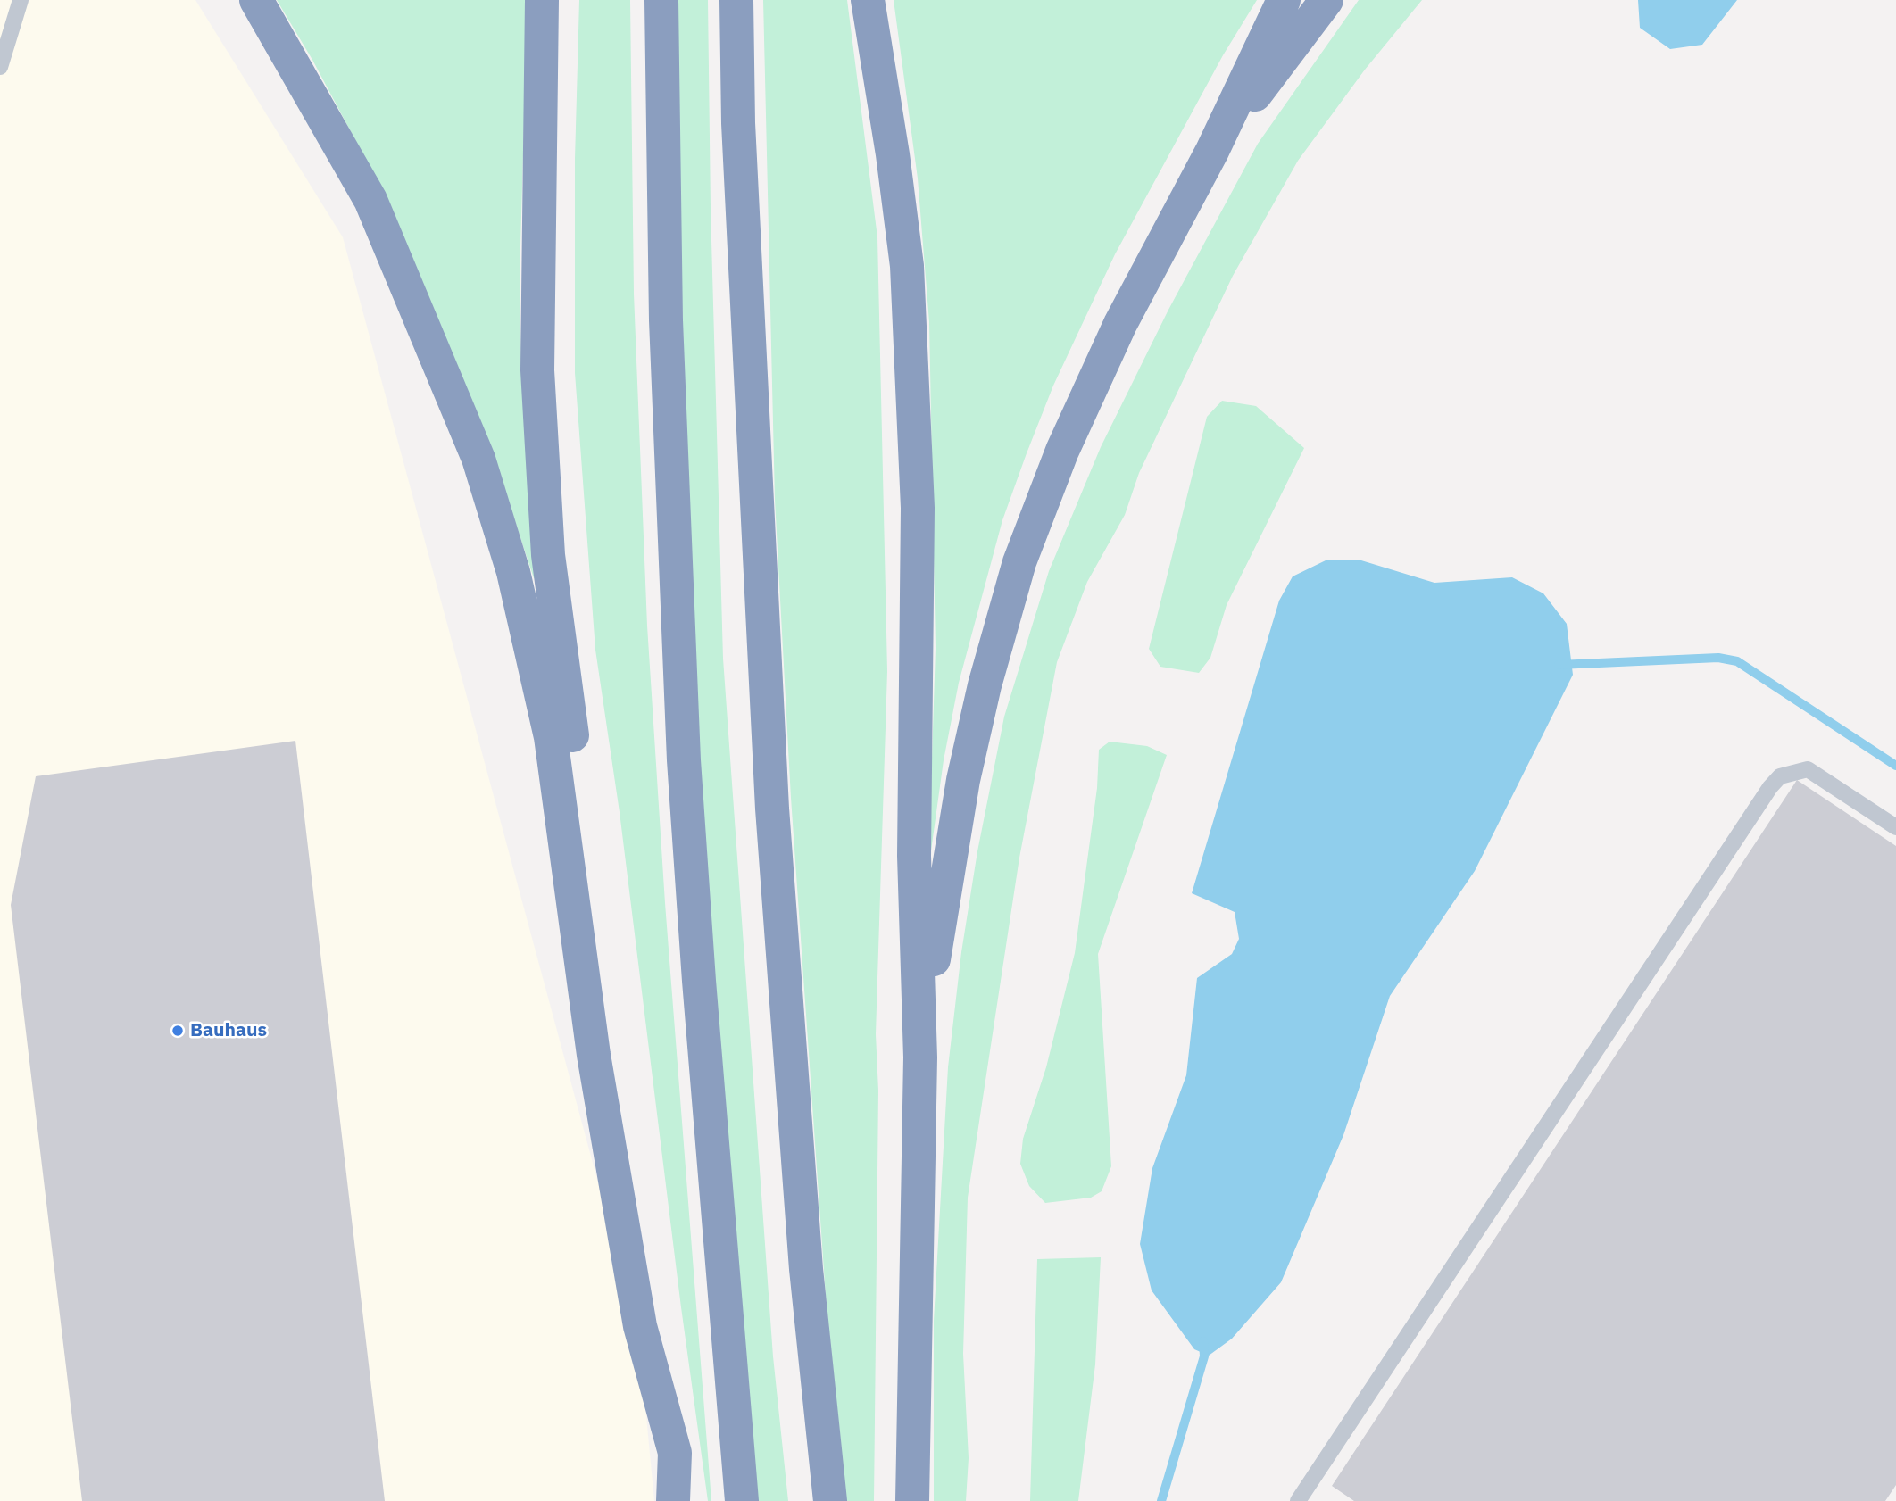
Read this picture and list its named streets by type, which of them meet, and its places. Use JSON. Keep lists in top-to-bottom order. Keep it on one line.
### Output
{"places":["Bauhaus"]}
